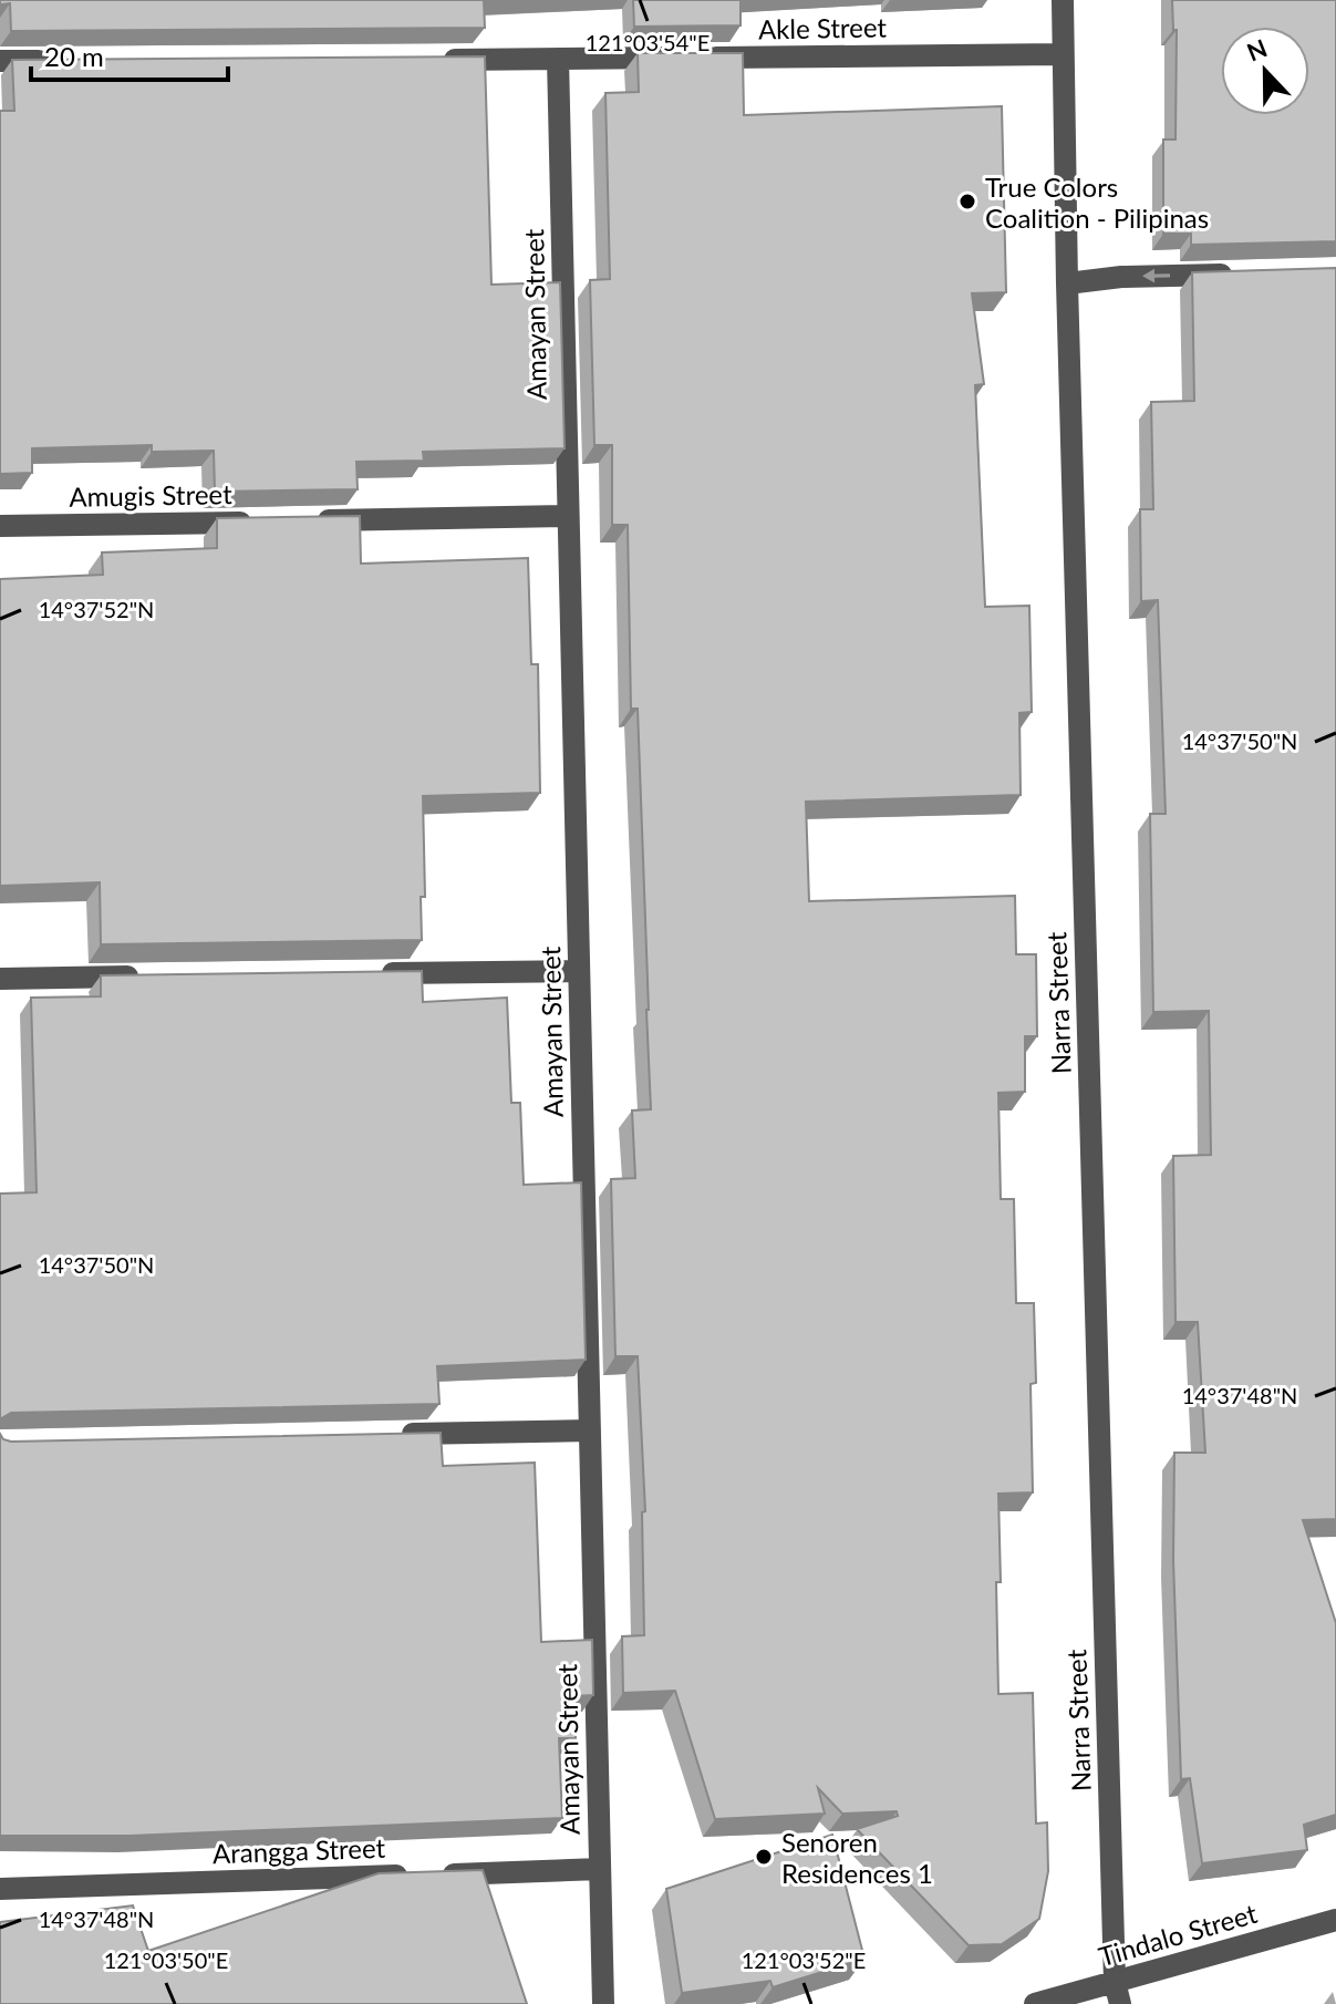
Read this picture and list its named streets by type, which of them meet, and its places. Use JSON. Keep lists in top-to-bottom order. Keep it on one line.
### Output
{"streets":{"street":["Akle Street","Amayan Street","Amugis Street","Narra Street","Arangga Street","Tindalo Street"]},"crossings":[["Akle Street","Amayan Street"],["Akle Street","Narra Street"],["Amayan Street","Arangga Street"],["Narra Street","Tindalo Street"]],"places":["True Colors Coalition - Pilipinas","Senoren Residences 1"],"scale_bar":"20 m","north":"top","coordinates":["121°03'54\"E","14°37'52\"N","14°37'50\"N","14°37'48\"N","121°03'50\"E","121°03'52\"E"]}
